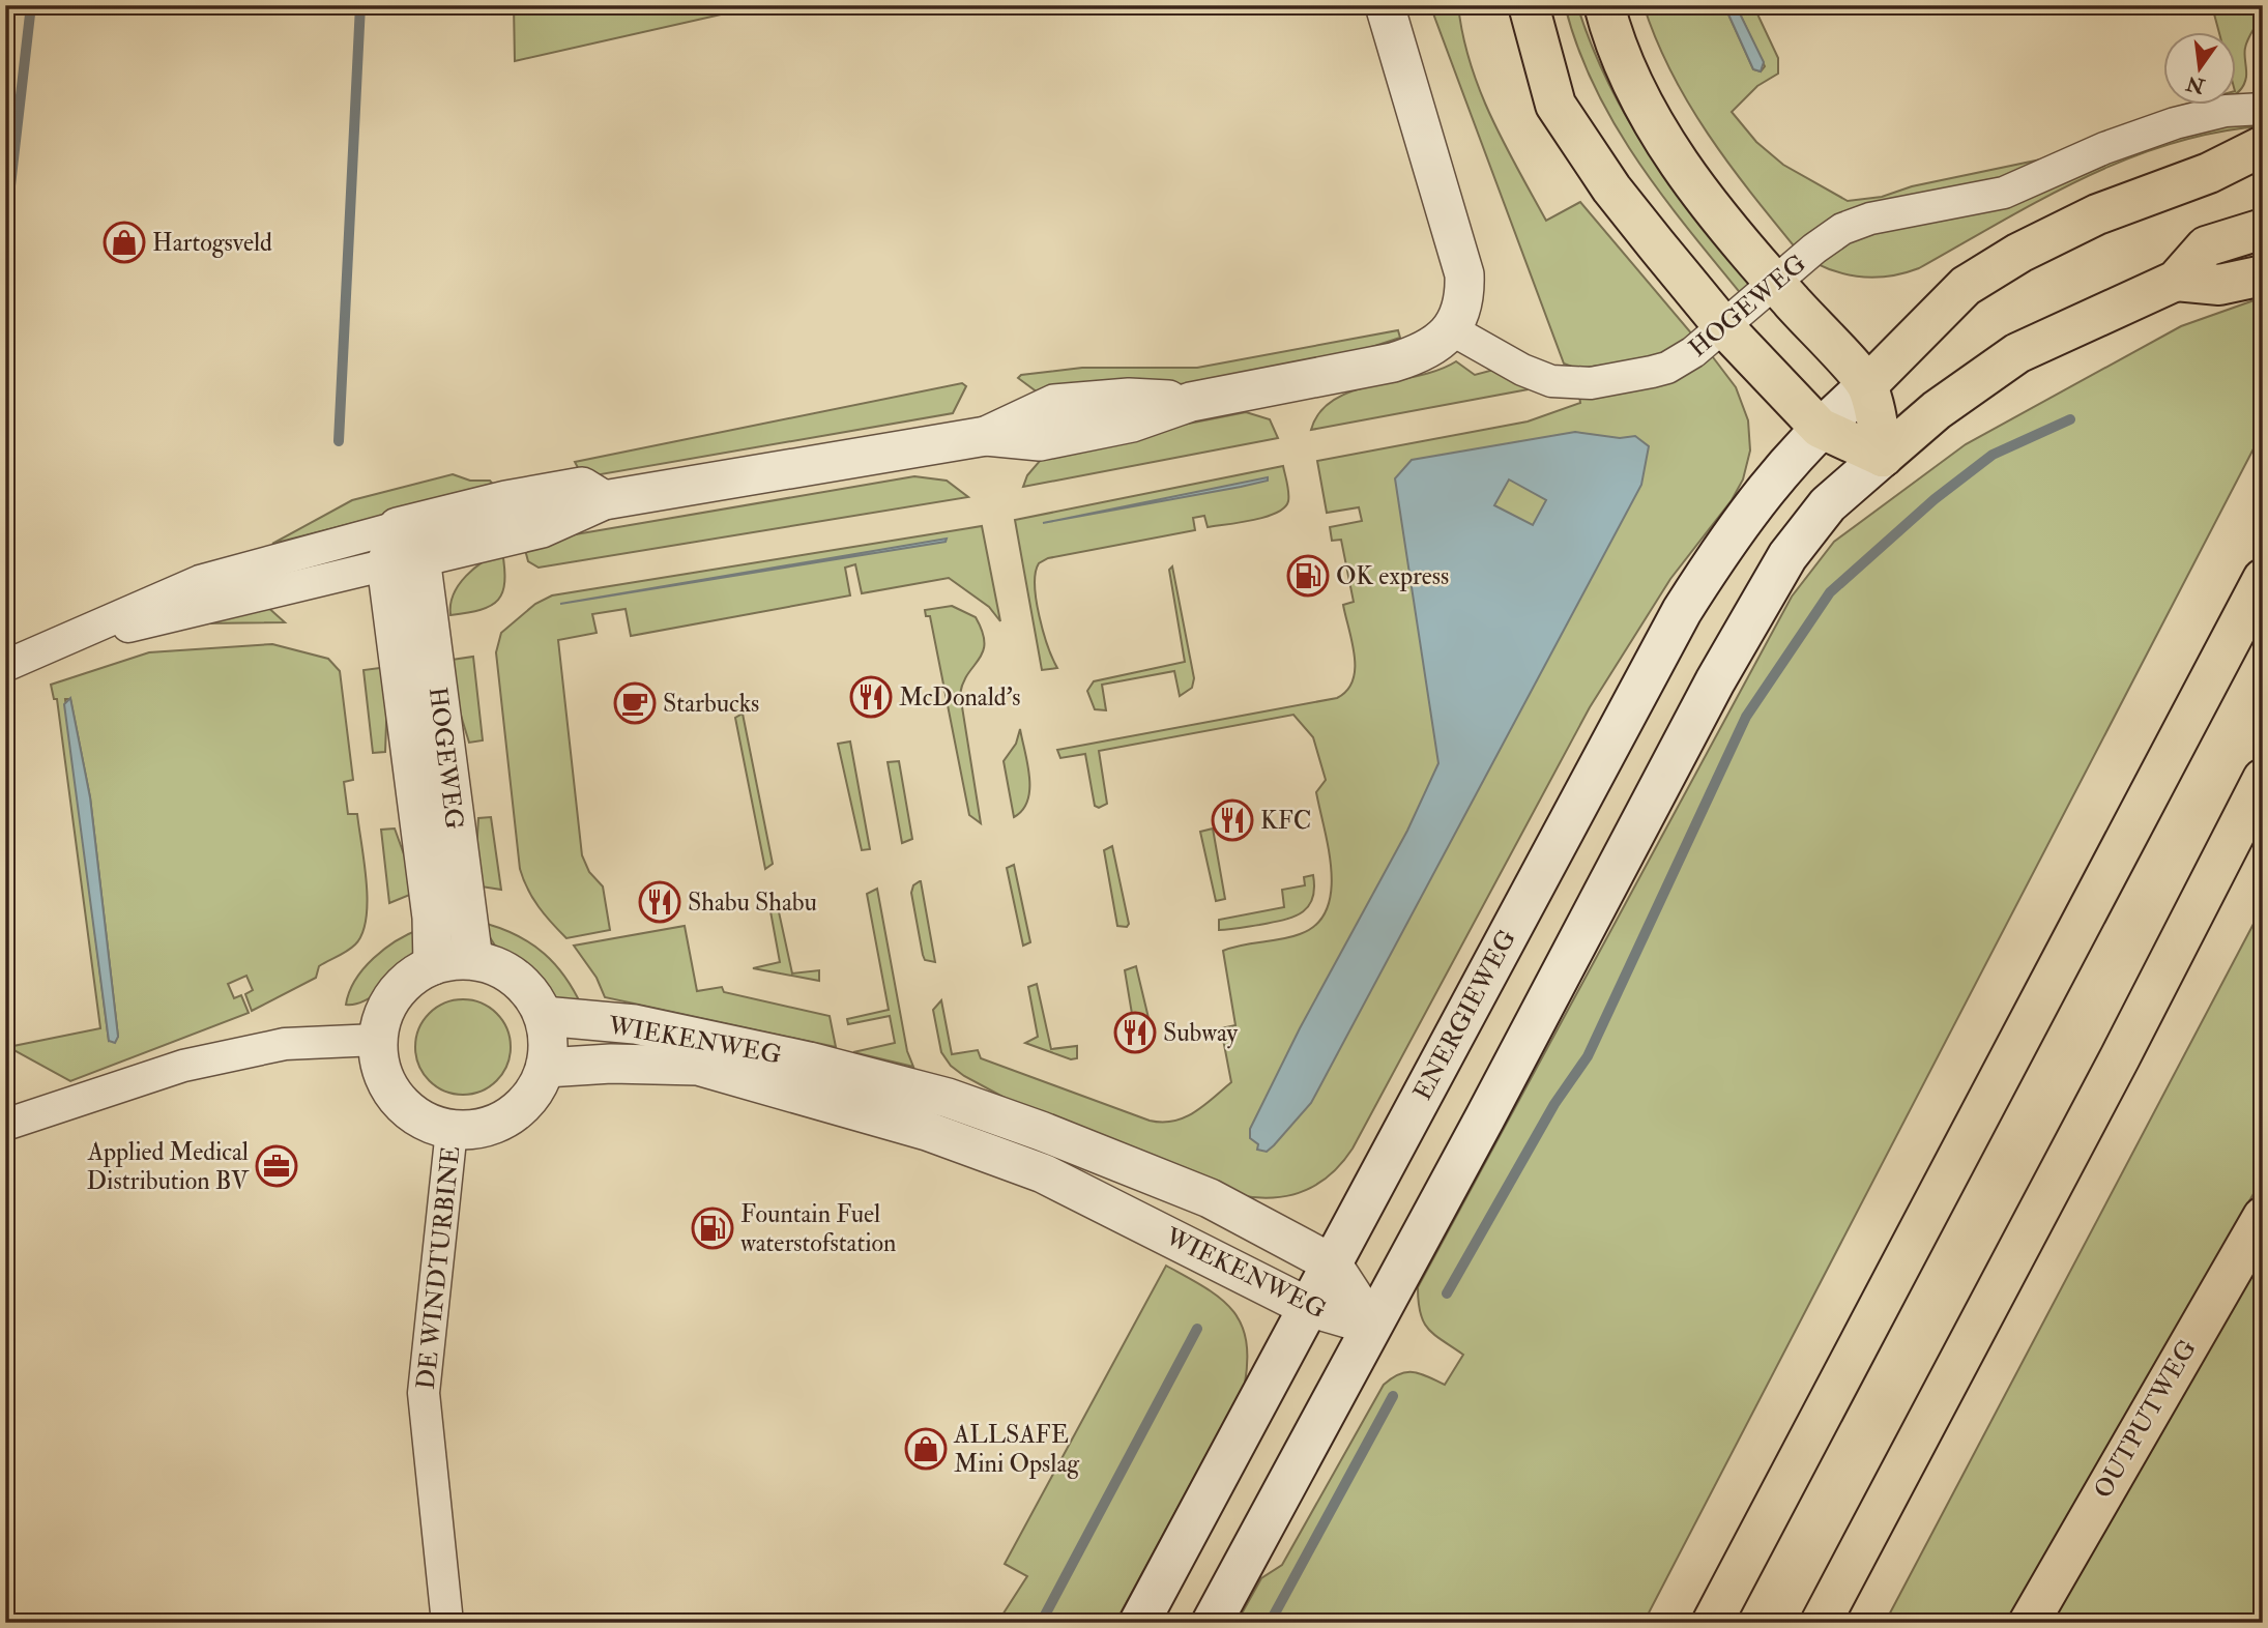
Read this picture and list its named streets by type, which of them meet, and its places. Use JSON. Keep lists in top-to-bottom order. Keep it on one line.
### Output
{"streets":{"main road":["ENERGIEWEG","OUTPUTWEG"],"street":["HOGEWEG","WIEKENWEG","DE WINDTURBINE"]},"crossings":[["HOGEWEG","WIEKENWEG"],["HOGEWEG","DE WINDTURBINE"],["ENERGIEWEG","WIEKENWEG"],["WIEKENWEG","DE WINDTURBINE"]],"places":{"shop":["Hartogsveld","ALLSAFE Mini Opslag"],"fuel station":["OK express","Fountain Fuel waterstofstation"],"restaurant":["McDonald's","KFC","Shabu Shabu","Subway"],"cafe":["Starbucks"],"office":["Applied Medical Distribution BV"]},"north":"bottom"}
